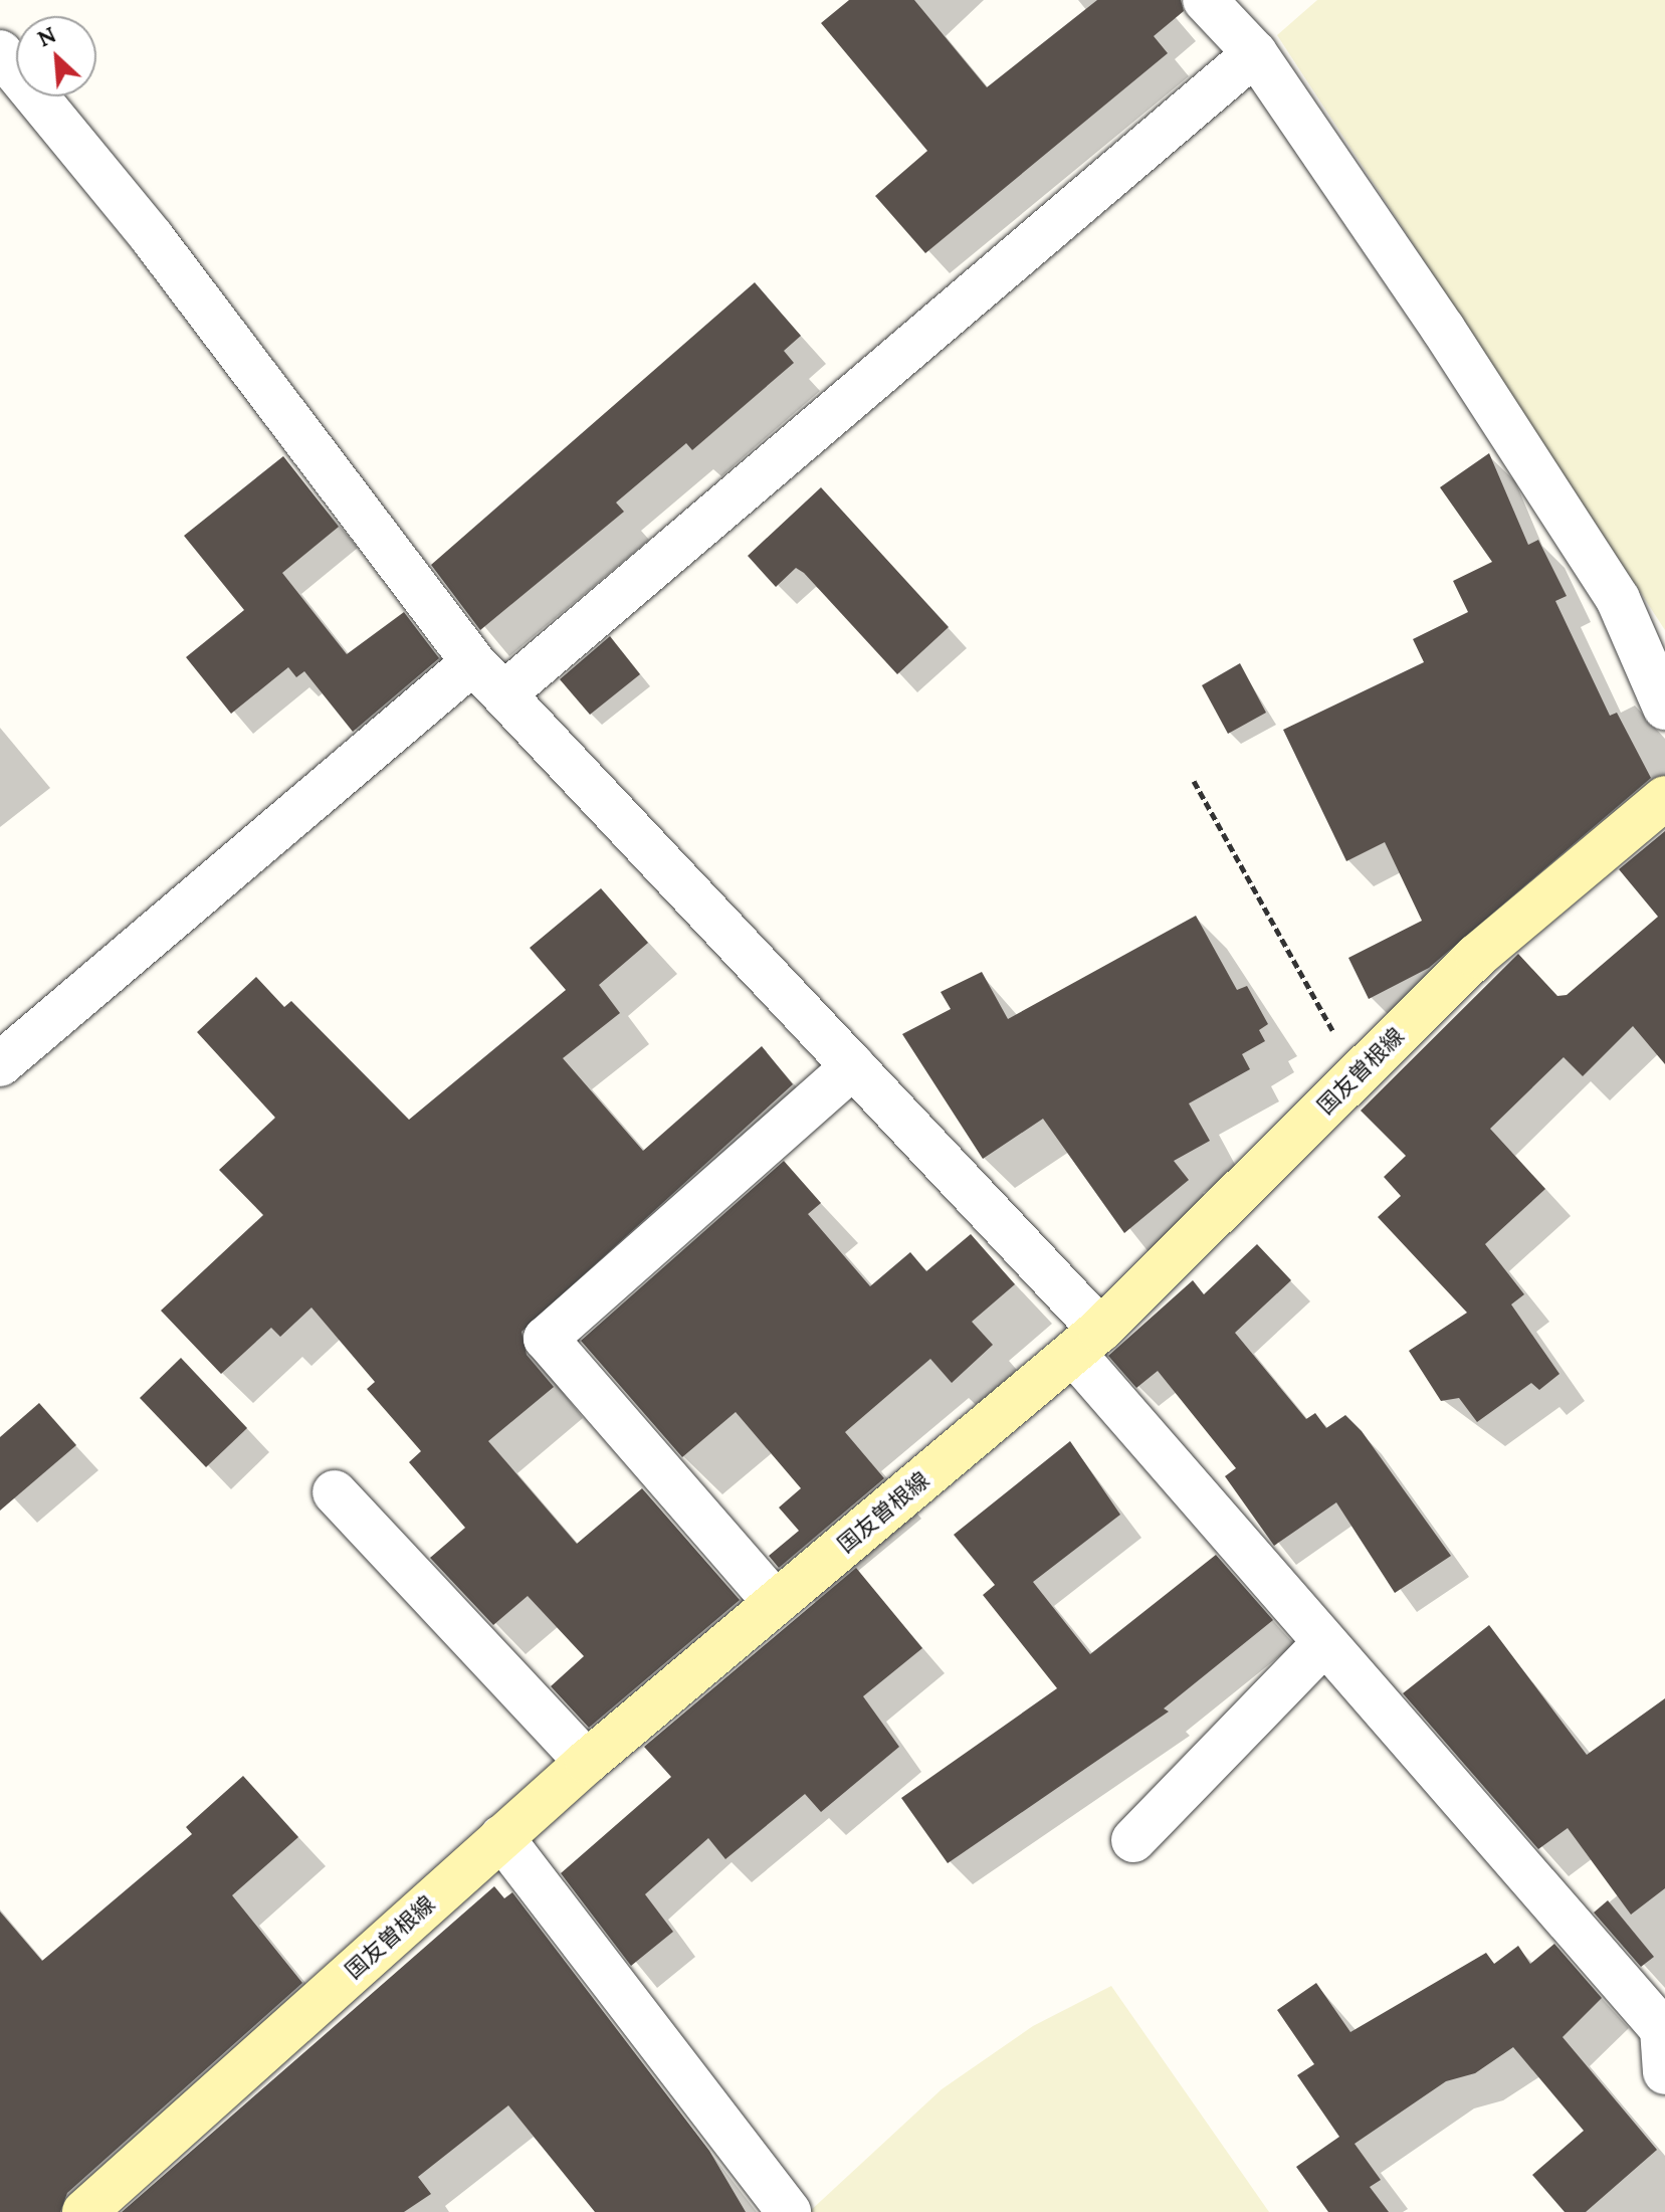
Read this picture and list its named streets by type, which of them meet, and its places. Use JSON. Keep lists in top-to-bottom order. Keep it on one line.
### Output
{"streets":{"main road":["国友曽根線"]},"north":"top left"}
